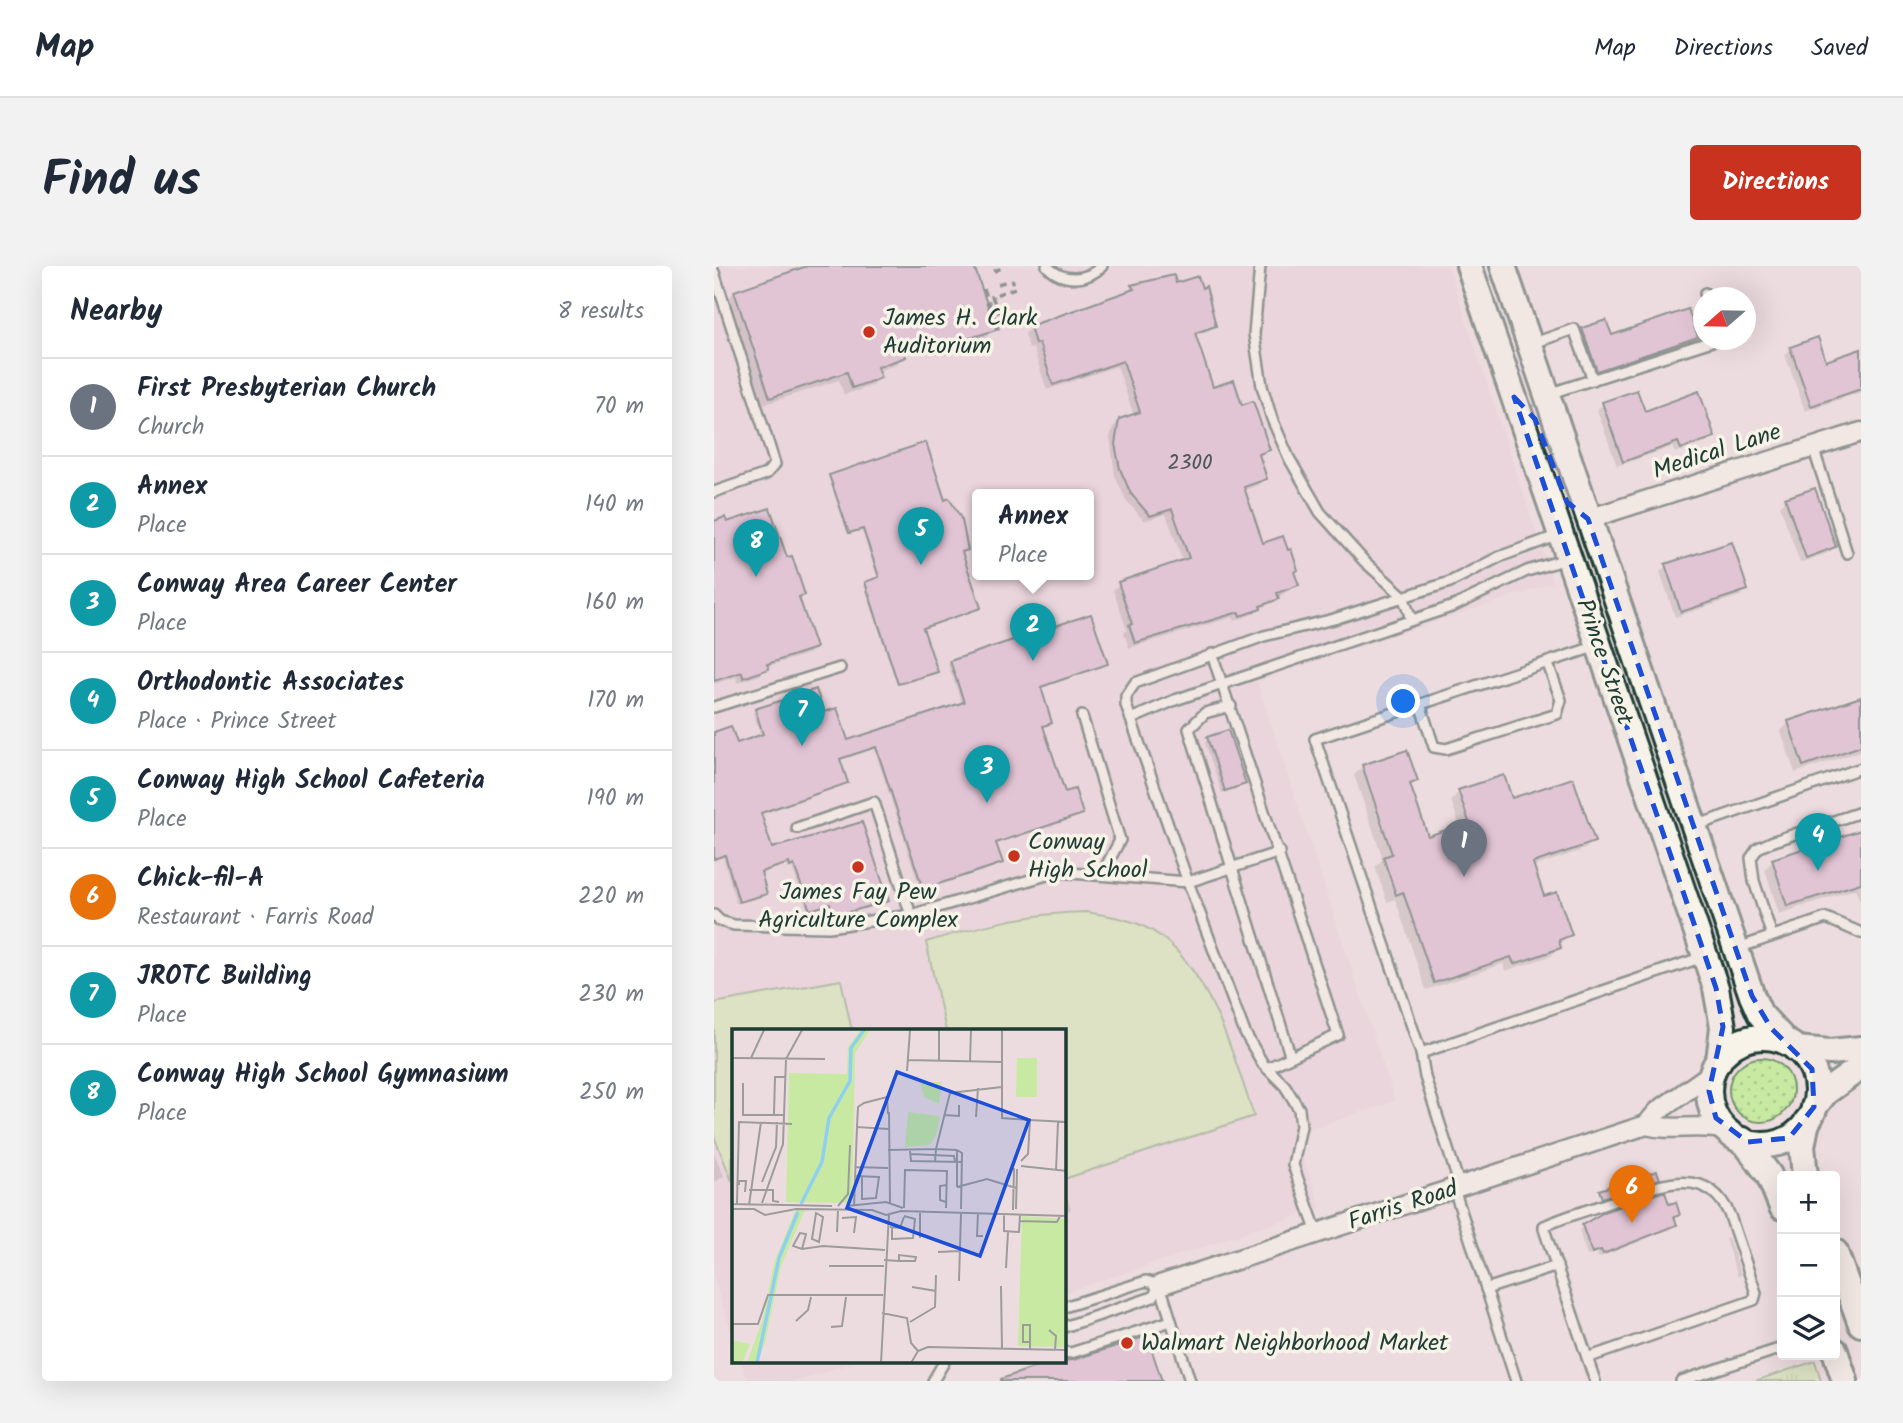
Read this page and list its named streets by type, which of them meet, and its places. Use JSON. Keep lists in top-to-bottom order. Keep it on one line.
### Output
{"streets":{"main road":["Prince Street"],"street":["Medical Lane","Farris Road"]},"crossings":[["Medical Lane","Prince Street"],["Prince Street","Farris Road"]],"places":["James H. Clark Auditorium","Conway High School","James Fay Pew Agriculture Complex","Walmart Neighborhood Market"],"house_numbers":["2300"],"north":"left","page":{"header":"Map","nav":["Map","Directions","Saved"],"title":"Find us","buttons":"Directions","heading":["Nearby","8 results"],"list":[{"mark":"1","name":"First Presbyterian Church","note":"Church","value":"70 m"},{"mark":"2","name":"Annex","note":"Place","value":"140 m"},{"mark":"3","name":"Conway Area Career Center","note":"Place","value":"160 m"},{"mark":"4","name":"Orthodontic Associates","note":"Place · Prince Street","value":"170 m"},{"mark":"5","name":"Conway High School Cafeteria","note":"Place","value":"190 m"},{"mark":"6","name":"Chick-fil-A","note":"Restaurant · Farris Road","value":"220 m"},{"mark":"7","name":"JROTC Building","note":"Place","value":"230 m"},{"mark":"8","name":"Conway High School Gymnasium","note":"Place","value":"250 m"}],"popup":["Annex","Place"],"pins":["5","8","2","7","3","4","1","6"],"map_buttons":["+","−"]}}
